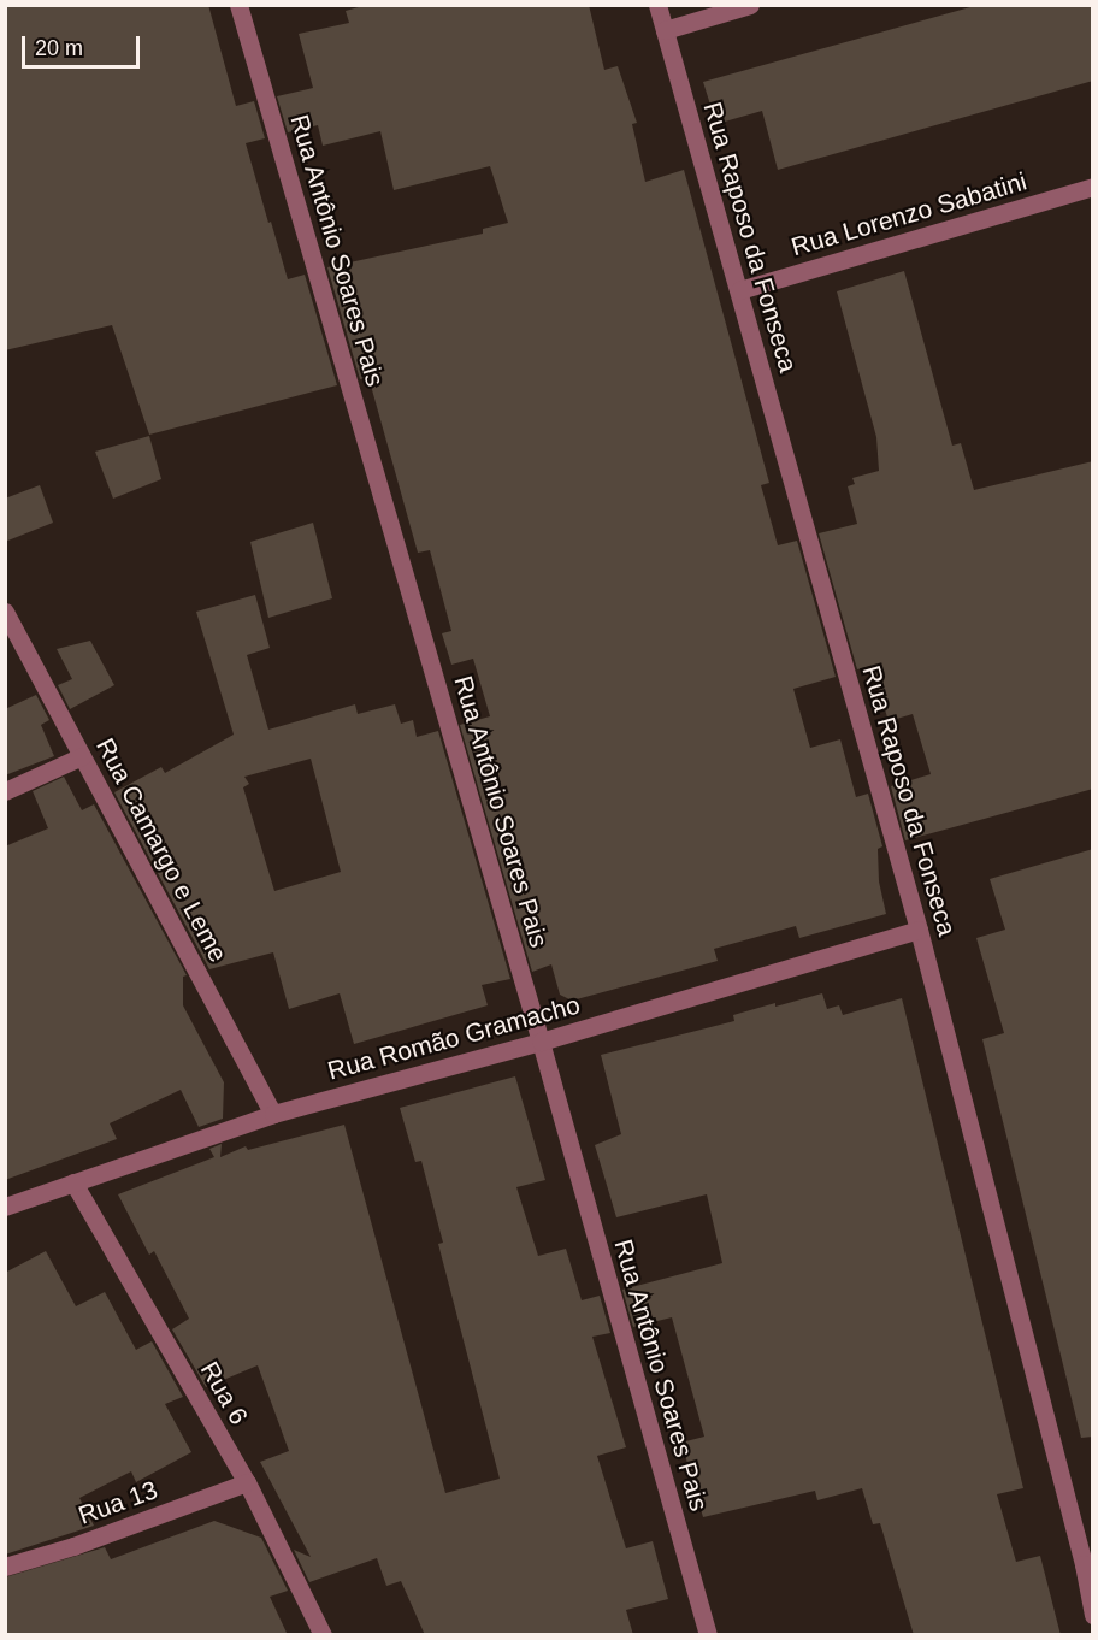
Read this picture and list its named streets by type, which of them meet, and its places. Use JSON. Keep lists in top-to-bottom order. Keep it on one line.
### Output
{"streets":{"street":["Rua Lorenzo Sabatini","Rua Raposo da Fonseca","Rua Antônio Soares Pais","Rua Camargo e Leme","Rua Romão Gramacho","Rua 6","Rua 13"]},"crossings":[["Rua Lorenzo Sabatini","Rua Raposo da Fonseca"],["Rua Raposo da Fonseca","Rua Romão Gramacho"],["Rua Antônio Soares Pais","Rua Romão Gramacho"],["Rua Camargo e Leme","Rua Romão Gramacho"],["Rua Romão Gramacho","Rua 6"],["Rua 6","Rua 13"]],"scale_bar":"20 m"}
